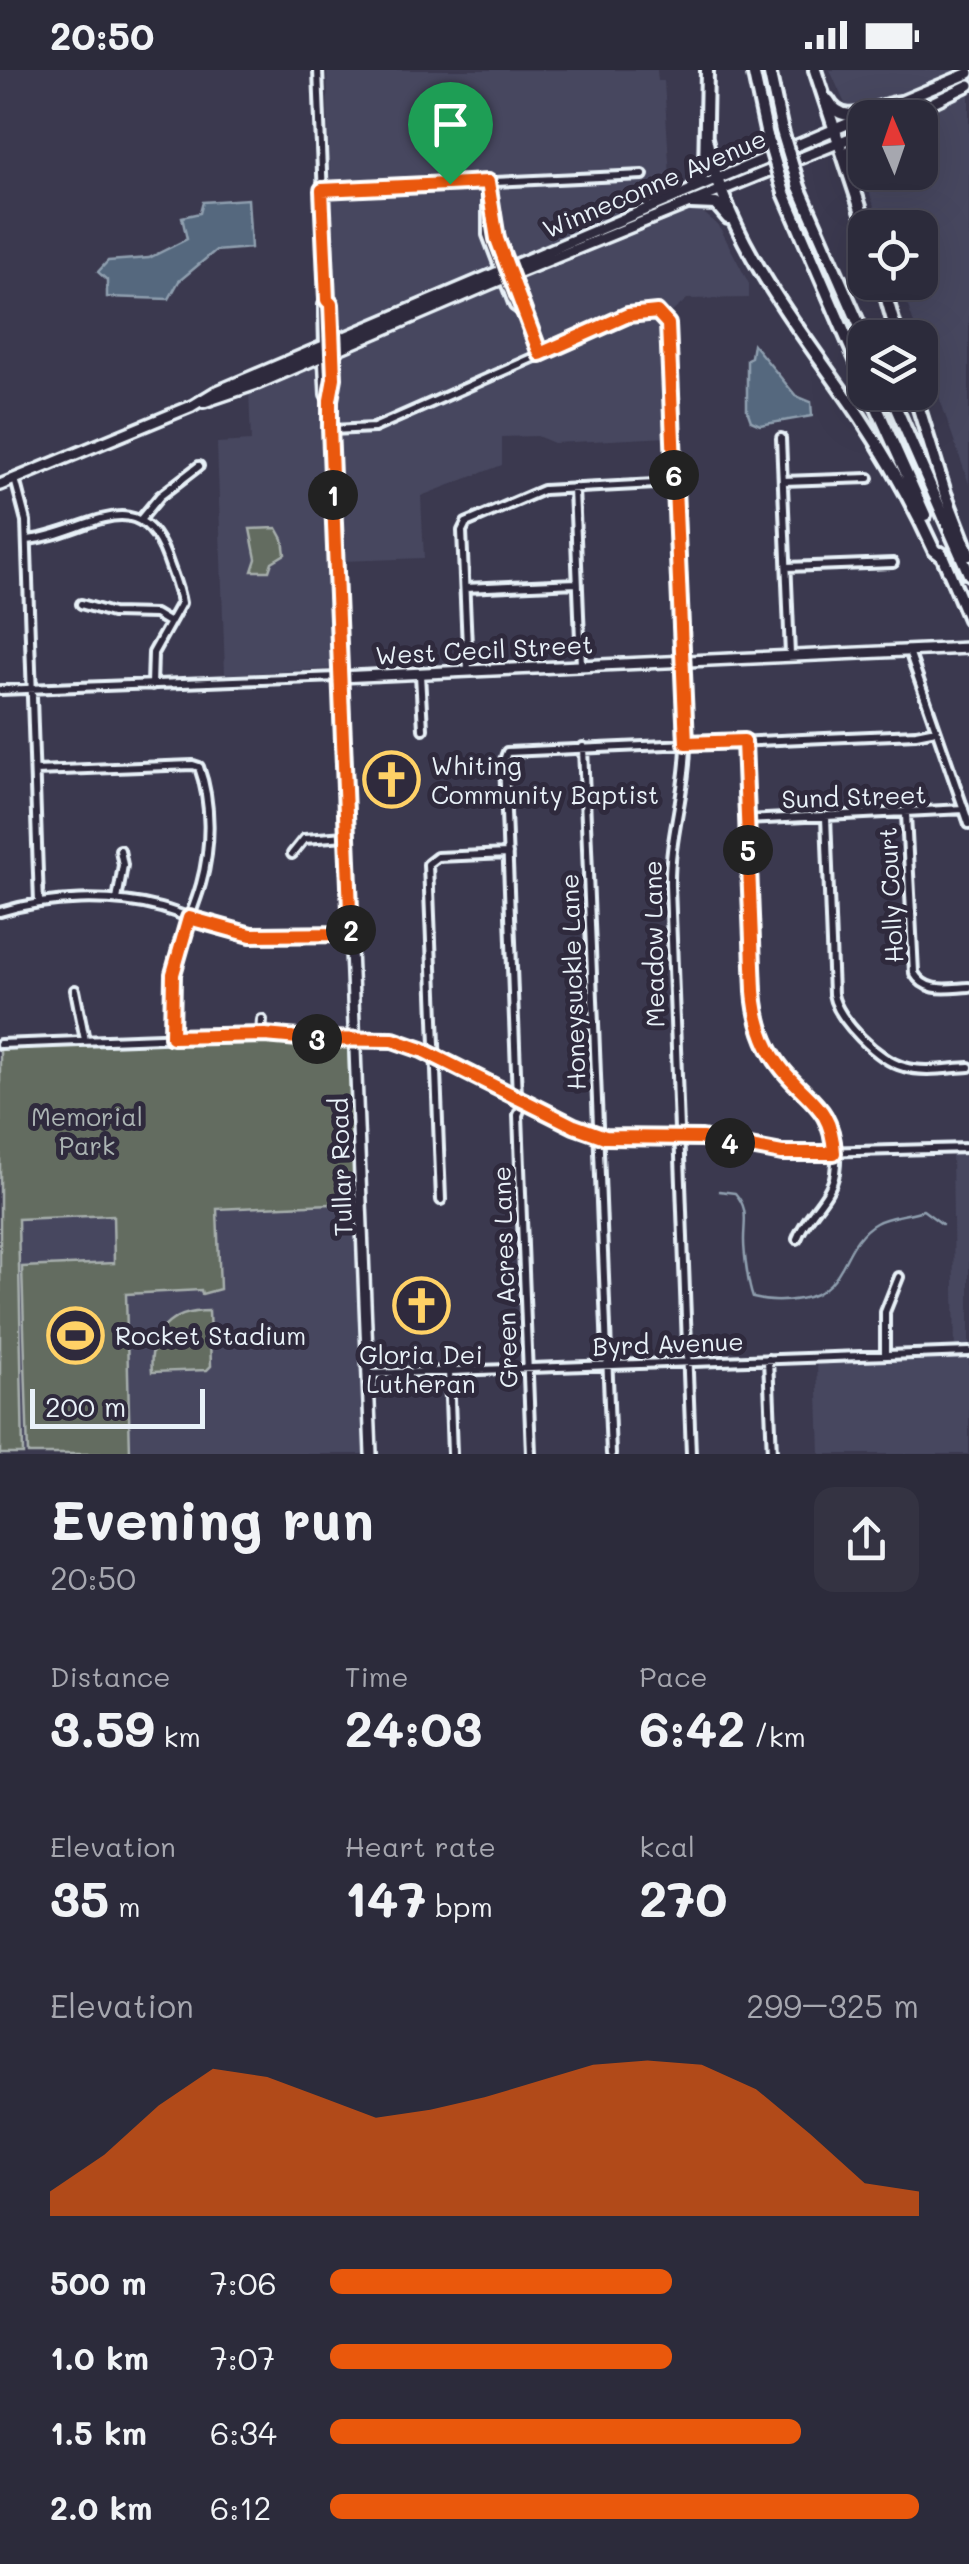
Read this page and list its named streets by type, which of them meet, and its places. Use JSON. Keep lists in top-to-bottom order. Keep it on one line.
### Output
{"streets":{"main road":["Winneconne Avenue","West Cecil Street","Tullar Road"],"street":["Sund Street","Holly Court","Meadow Lane","Honeysuckle Lane","Green Acres Lane","Byrd Avenue"]},"crossings":[["Winneconne Avenue","Tullar Road"],["West Cecil Street","Meadow Lane"],["West Cecil Street","Tullar Road"],["Sund Street","Holly Court"],["Meadow Lane","Byrd Avenue"],["Honeysuckle Lane","Green Acres Lane"],["Honeysuckle Lane","Byrd Avenue"],["Tullar Road","Byrd Avenue"],["Green Acres Lane","Byrd Avenue"]],"parks":["Memorial Park"],"places":{"church":["Whiting Community Baptist","Gloria Dei Lutheran"],"sports":["Rocket Stadium"]},"scale_bar":"200 m","north":"top","page":{"status":"20:50","pins":["6","1","5","2","3","4"],"scale":"200 m","heading":["Evening run","20:50"],"stats":[["Distance","3.59 km"],["Time","24:03"],["Pace","6:42 /km"],["Elevation","35 m"],["Heart rate","147 bpm"],["kcal","270"]],"chart":["Elevation","299–325 m"],"list":[{"name":"500 m","note":"7:06"},{"name":"1.0 km","note":"7:07"},{"name":"1.5 km","note":"6:34"},{"name":"2.0 km","note":"6:12"}]}}
